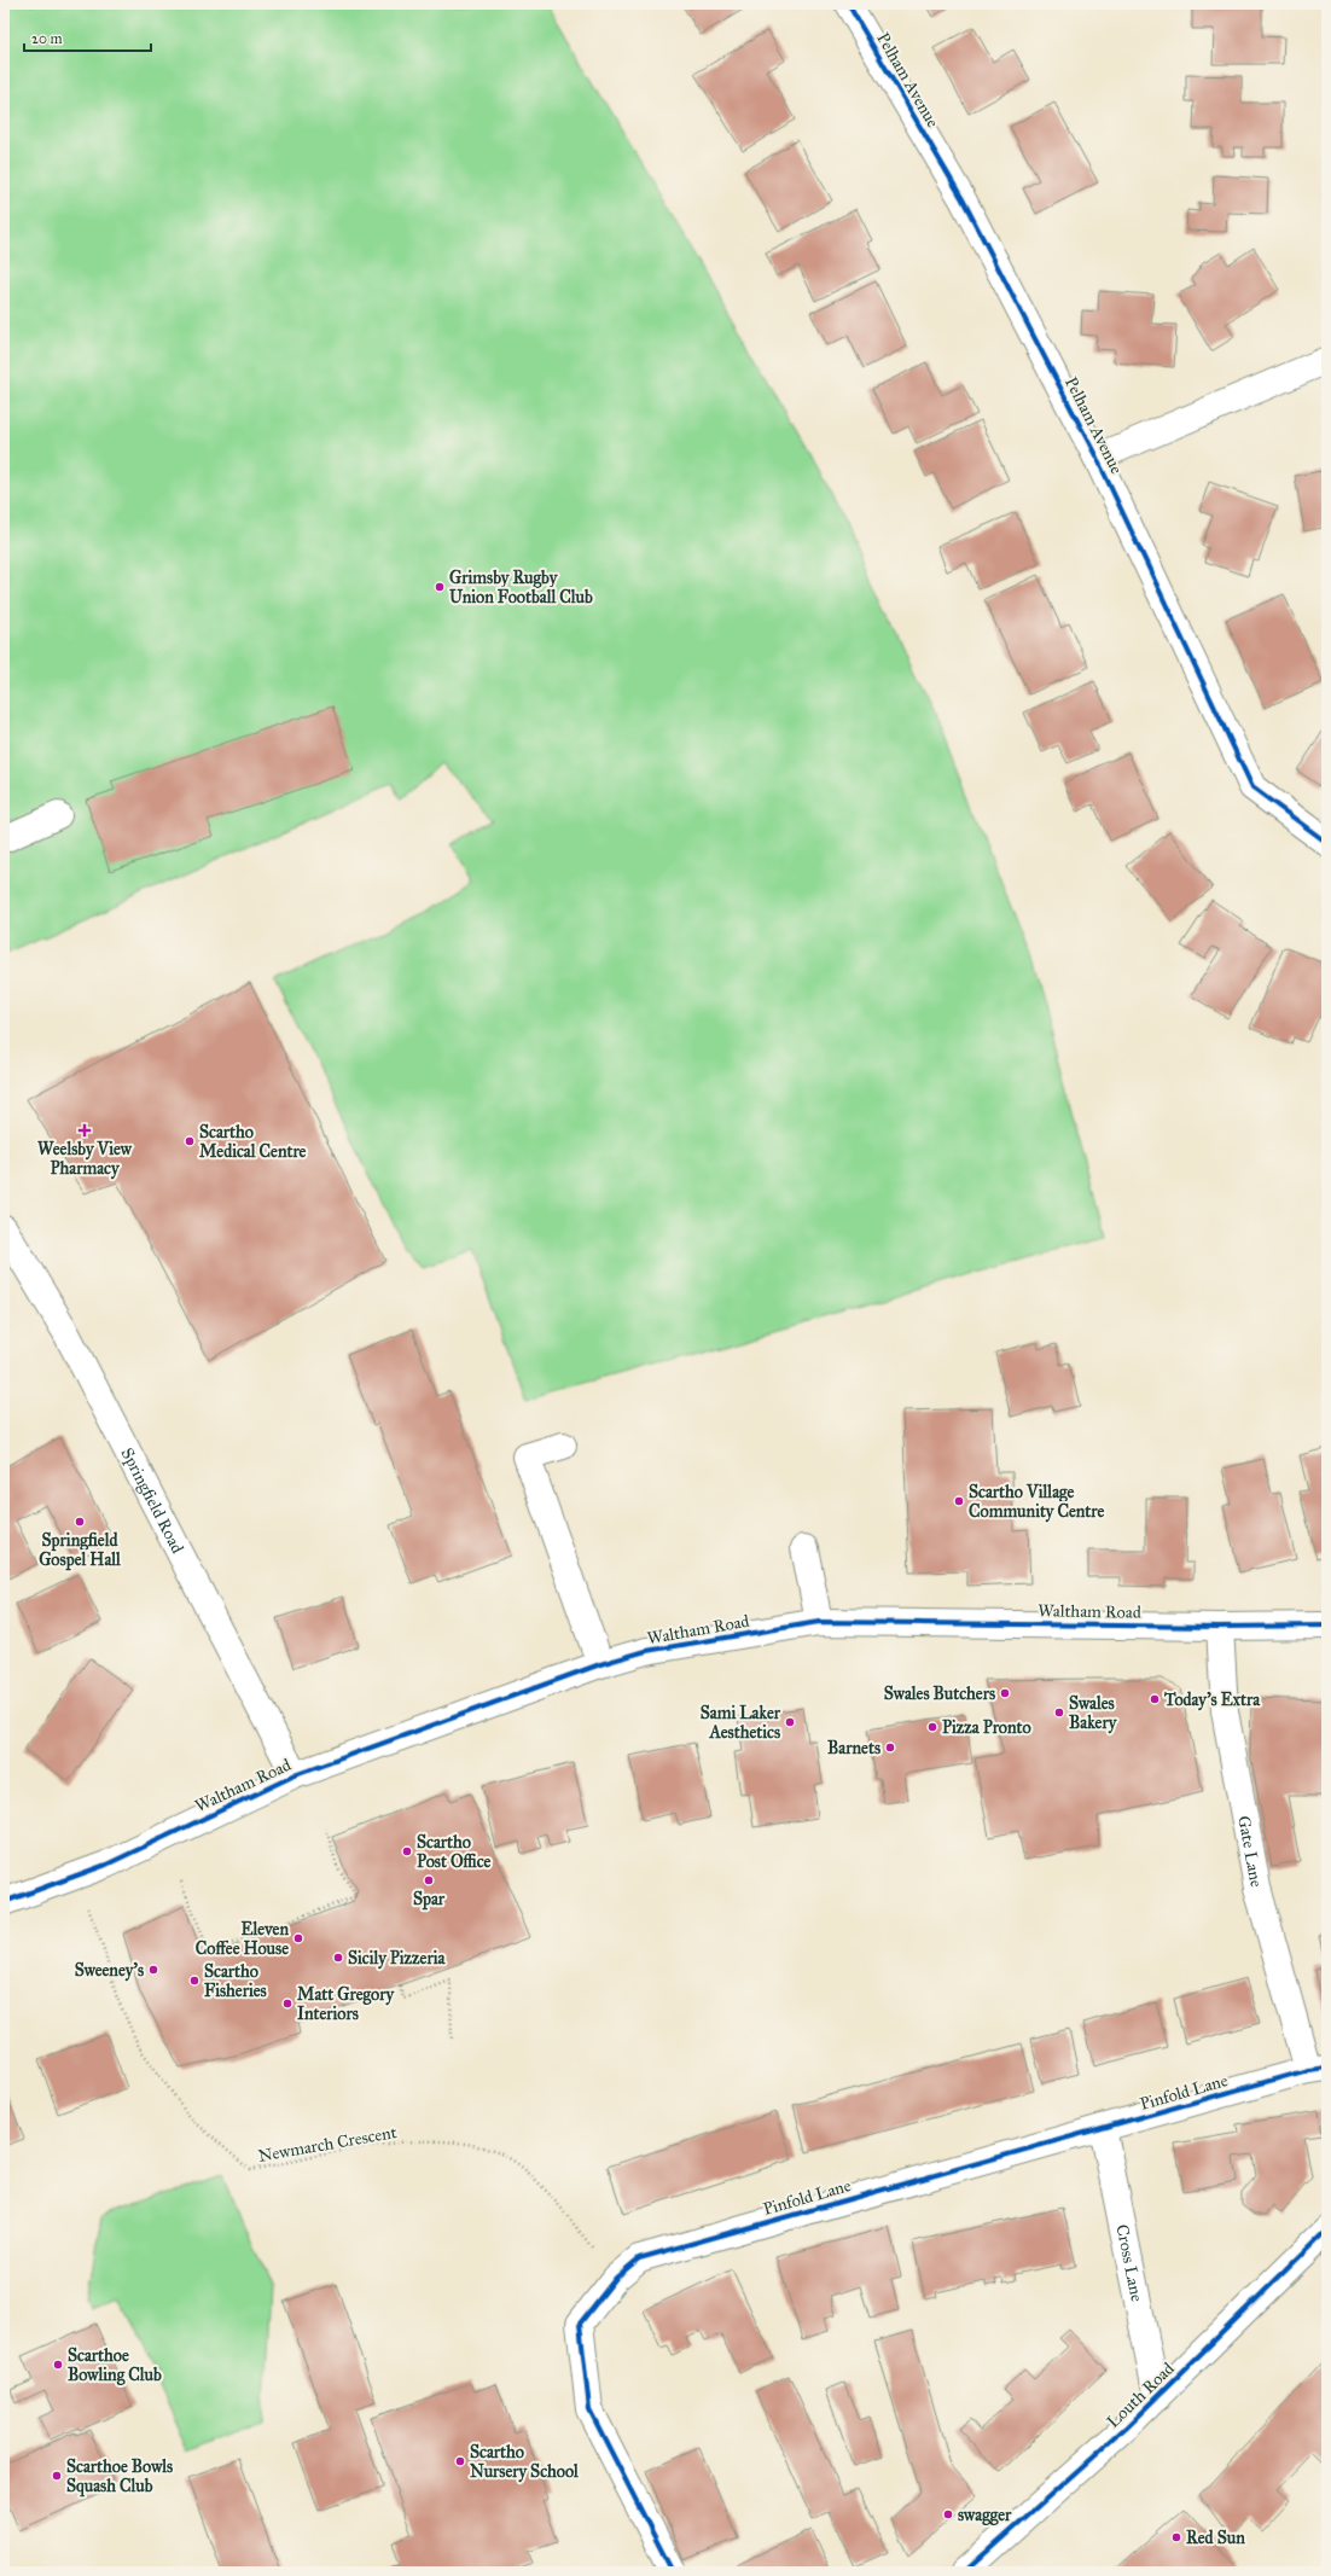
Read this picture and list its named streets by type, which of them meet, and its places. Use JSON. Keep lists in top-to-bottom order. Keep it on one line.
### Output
{"streets":{"street":["Pelham Avenue","Springfield Road","Waltham Road","Gate Lane","Pinfold Lane","Cross Lane","Louth Road"],"path":["Newmarch Crescent"]},"crossings":[["Springfield Road","Waltham Road"],["Waltham Road","Gate Lane"],["Waltham Road","Newmarch Crescent"],["Gate Lane","Pinfold Lane"],["Pinfold Lane","Newmarch Crescent"],["Pinfold Lane","Cross Lane"],["Cross Lane","Louth Road"]],"places":{"other":["Grimsby Rugby Union Football Club","Scartho Medical Centre","Scartho Village Community Centre","Springfield Gospel Hall","Swales Butchers","Today's Extra","Swales Bakery","Sami Laker Aesthetics","Pizza Pronto","Barnets","Scartho Post Office","Spar","Eleven Coffee House","Sicily Pizzeria","Sweeney's","Scartho Fisheries","Matt Gregory Interiors","Scarthoe Bowling Club","Scartho Nursery School","Scarthoe Bowls Squash Club","swagger","Red Sun"],"health":["Weelsby View Pharmacy"]},"scale_bar":"20 m"}
